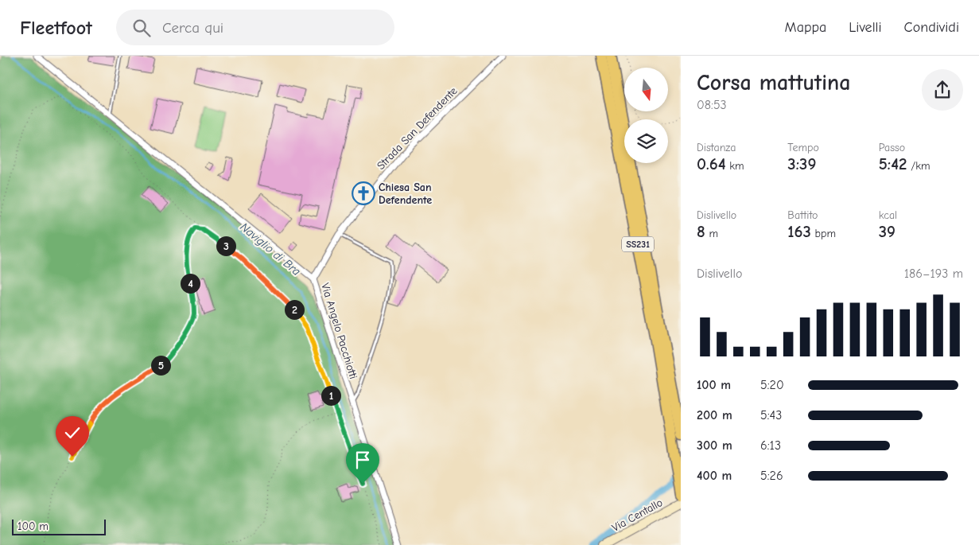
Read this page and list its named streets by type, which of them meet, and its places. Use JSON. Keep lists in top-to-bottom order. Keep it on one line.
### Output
{"streets":{"highway":["SS231"],"main road":["Via Centallo"],"street":["Strada San Defendente","Via Angelo Pacchiotti"]},"crossings":[["Strada San Defendente","Via Angelo Pacchiotti"]],"water":["Naviglio di Bra"],"places":{"church":["Chiesa San Defendente"]},"scale_bar":"100 m","north":"bottom","page":{"header":"Fleetfoot","search":"Cerca qui","nav":["Mappa","Livelli","Condividi"],"heading":["Corsa mattutina","08:53"],"stats":[["Distanza","0.64 km"],["Tempo","3:39"],["Passo","5:42 /km"],["Dislivello","8 m"],["Battito","163 bpm"],["kcal","39"]],"pins":["3","4","2","5","1"],"chart":["Dislivello","186–193 m"],"list":[{"name":"100 m","note":"5:20"},{"name":"200 m","note":"5:43"},{"name":"300 m","note":"6:13"},{"name":"400 m","note":"5:26"}],"scale":"100 m"}}
